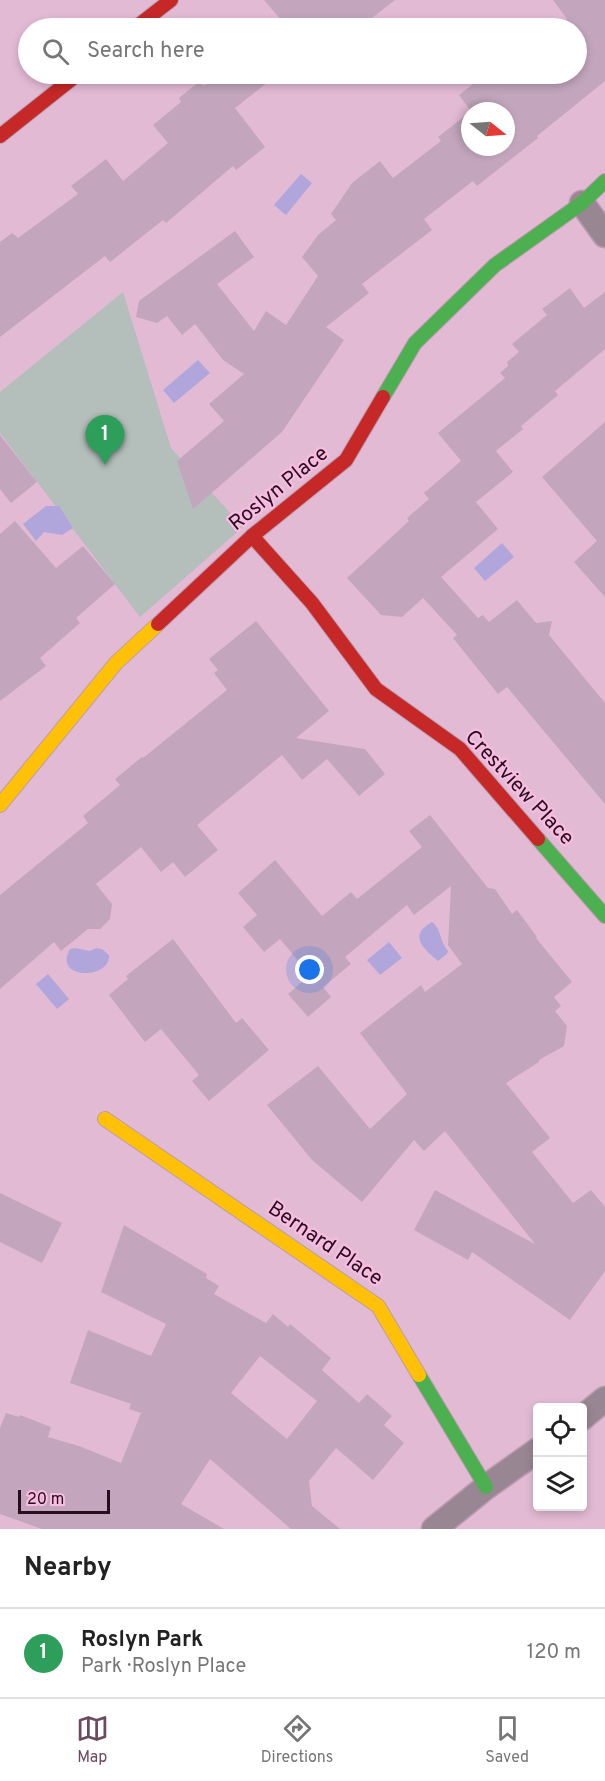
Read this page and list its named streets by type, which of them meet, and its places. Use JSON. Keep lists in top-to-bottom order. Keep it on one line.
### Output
{"streets":{"street":["Roslyn Place","Crestview Place","Bernard Place"]},"crossings":[["Roslyn Place","Crestview Place"]],"scale_bar":"20 m","north":"right","page":{"search":"Search here","pins":"1","scale":"20 m","heading":"Nearby","list":[{"mark":"1","name":"Roslyn Park","note":"Park · Roslyn Place","value":"120 m"}],"nav":["Map","Directions","Saved"]}}
